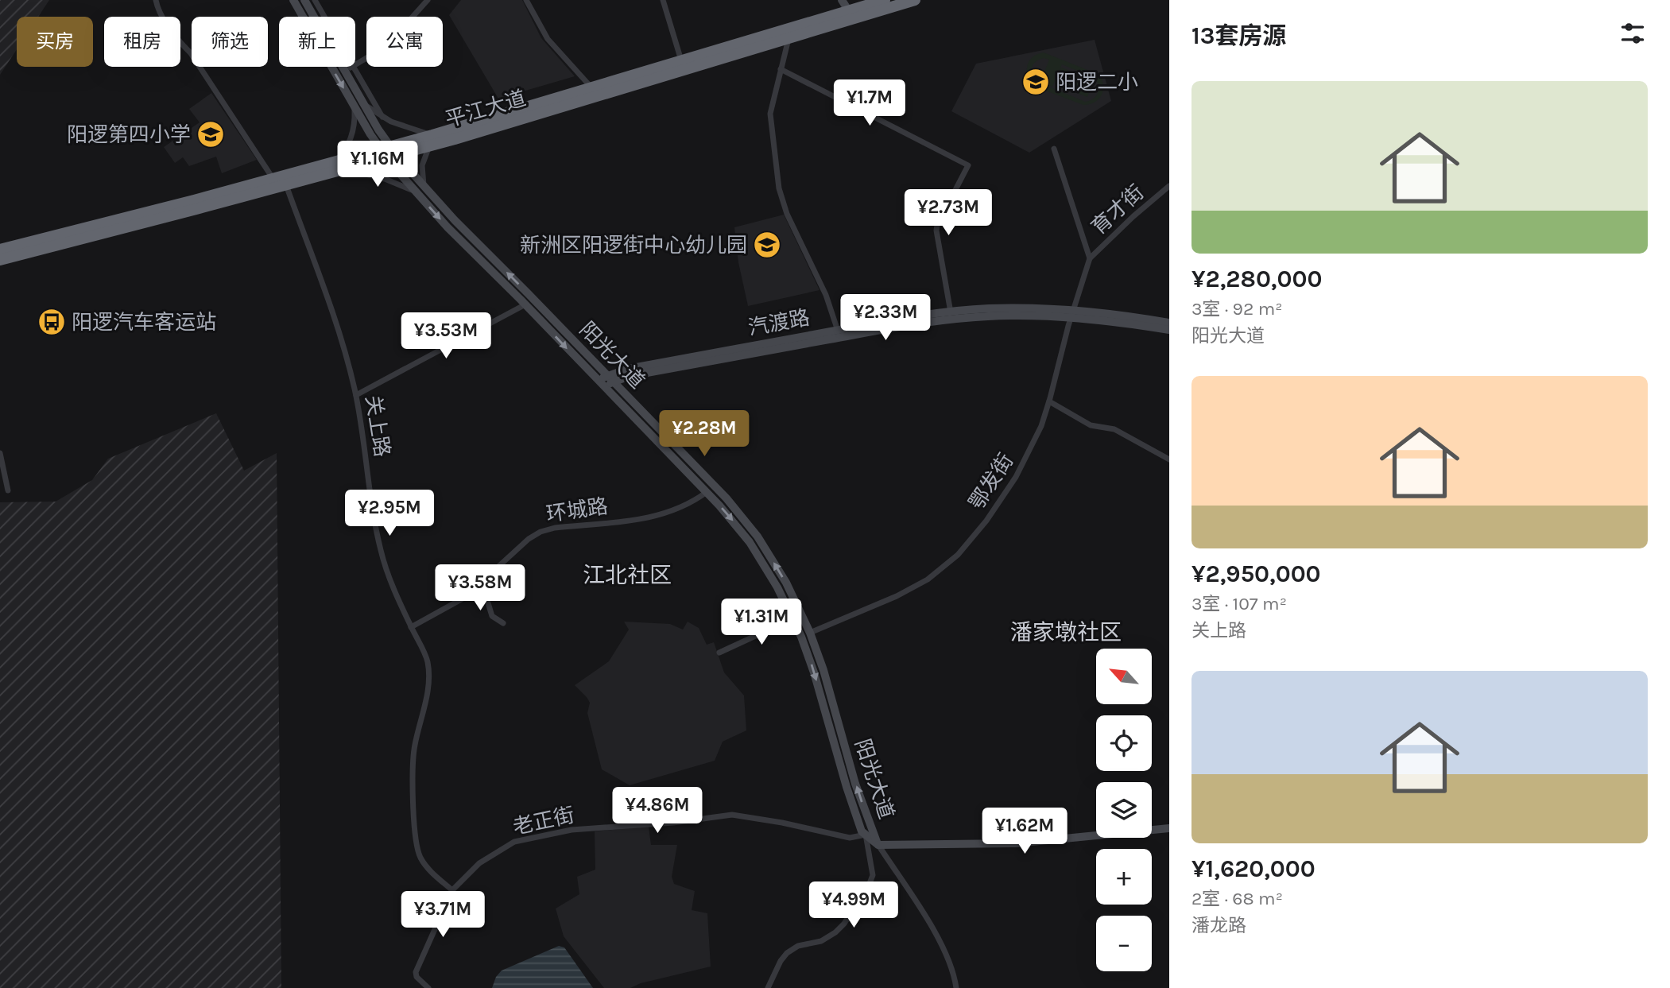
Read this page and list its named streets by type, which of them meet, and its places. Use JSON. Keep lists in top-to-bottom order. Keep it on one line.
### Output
{"streets":{"highway":["平江大道"],"street":["育才街","汽渡路","阳光大道","关上路","鄂发街","环城路","老正街"]},"crossings":[["平江大道","阳光大道"],["平江大道","关上路"],["育才街","鄂发街"],["汽渡路","阳光大道"],["汽渡路","鄂发街"],["阳光大道","鄂发街"],["阳光大道","环城路"],["阳光大道","老正街"],["关上路","环城路"],["关上路","老正街"]],"districts":["江北社区","潘家墩社区"],"places":{"school or university":["阳逻二小","阳逻第四小学","新洲区阳逻街中心幼儿园"],"bus stop":["阳逻汽车客运站"]},"north":"top left","page":{"heading":"13套房源","chip":["买房","租房","筛选","新上","公寓"],"list":[{"name":"¥2,280,000","note":"3室 · 92 m² · 阳光大道"},{"name":"¥2,950,000","note":"3室 · 107 m² · 关上路"},{"name":"¥1,620,000","note":"2室 · 68 m² · 潘龙路"}],"price":["¥1.7M","¥1.16M","¥2.73M","¥2.33M","¥3.53M","¥2.28M","¥2.95M","¥3.58M","¥1.31M","¥4.86M","¥1.62M","¥4.99M","¥3.71M"],"map_buttons":["+","−"]}}
